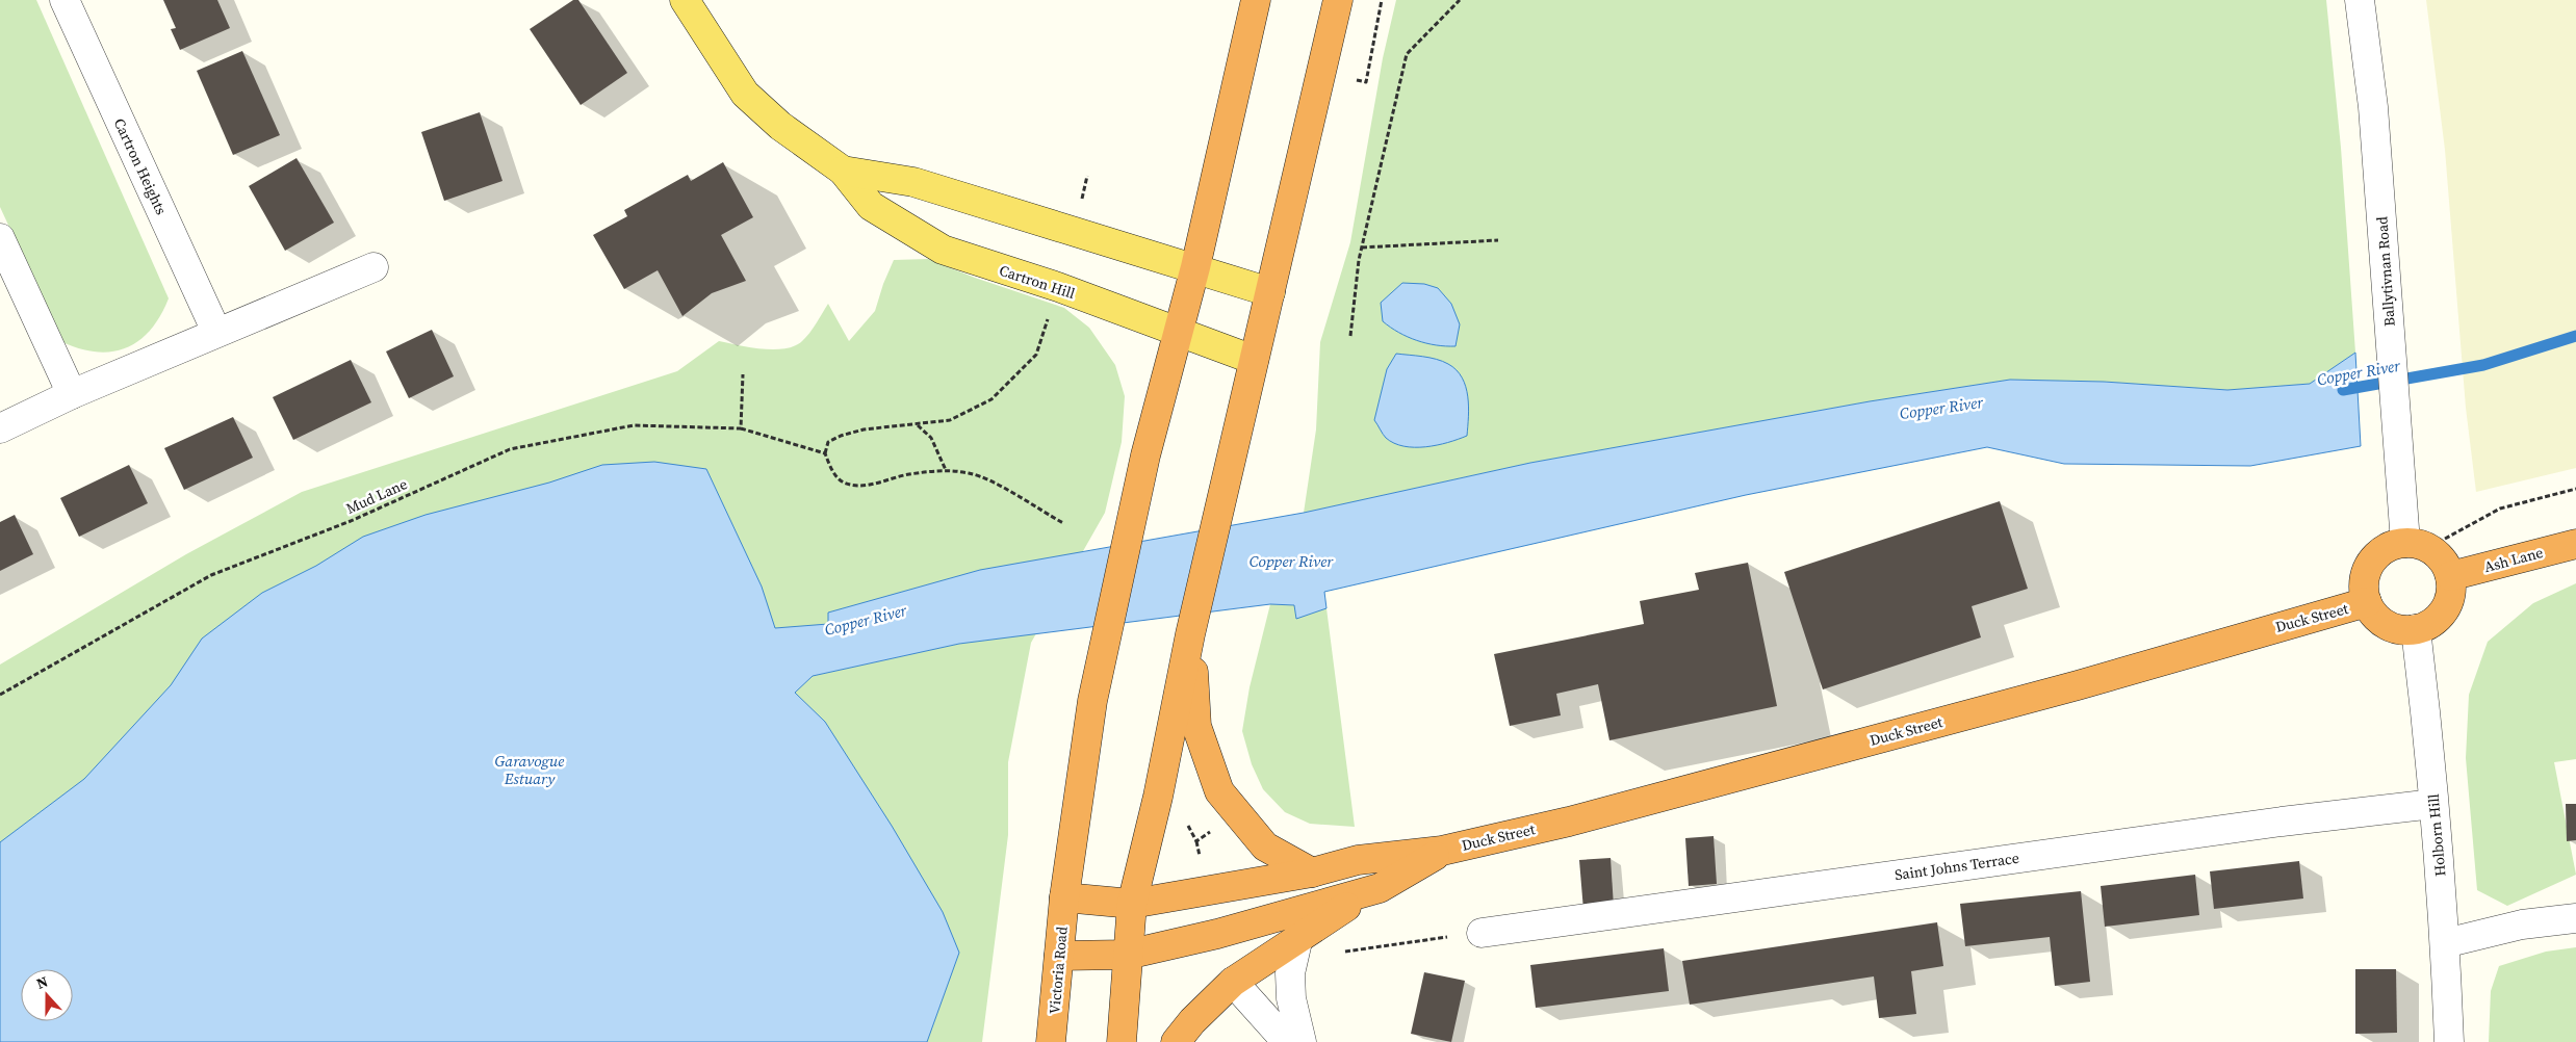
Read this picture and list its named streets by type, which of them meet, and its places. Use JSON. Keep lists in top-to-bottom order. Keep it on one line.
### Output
{"streets":{"highway":["Ash Lane","Duck Street","Victoria Road"],"main road":["Cartron Hill"],"street":["Cartron Heights","Ballytivnan Road","Holborn Hill","Saint Johns Terrace"],"path":["Mud Lane"]},"crossings":[["Ballytivnan Road","Ash Lane"],["Ballytivnan Road","Duck Street"],["Ballytivnan Road","Holborn Hill"],["Cartron Hill","Victoria Road"],["Ash Lane","Duck Street"],["Ash Lane","Holborn Hill"],["Duck Street","Holborn Hill"],["Duck Street","Victoria Road"],["Holborn Hill","Saint Johns Terrace"]],"water":["Copper River","Garavogue Estuary"],"north":"top"}
